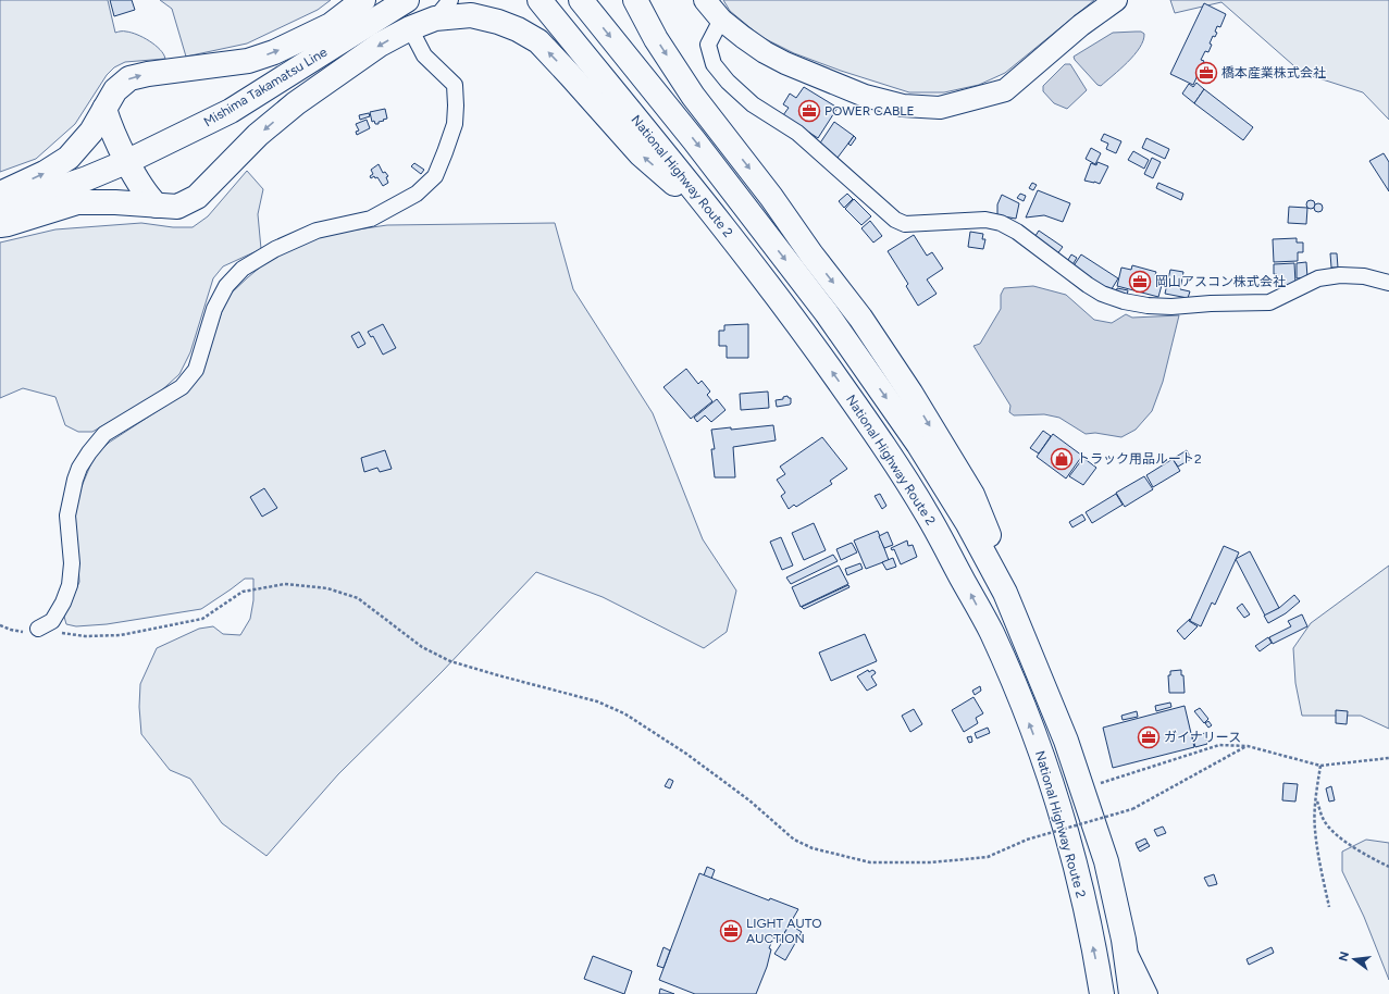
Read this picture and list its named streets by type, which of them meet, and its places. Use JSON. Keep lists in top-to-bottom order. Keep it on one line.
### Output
{"streets":{"main road":["Mishima Takamatsu Line","National Highway Route 2"]},"places":{"office":["橋本産業株式会社","POWER CABLE","岡山アスコン株式会社","ガイナリース","LIGHT AUTO AUCTION"],"shop":["トラック用品ルート2"]},"north":"left"}
